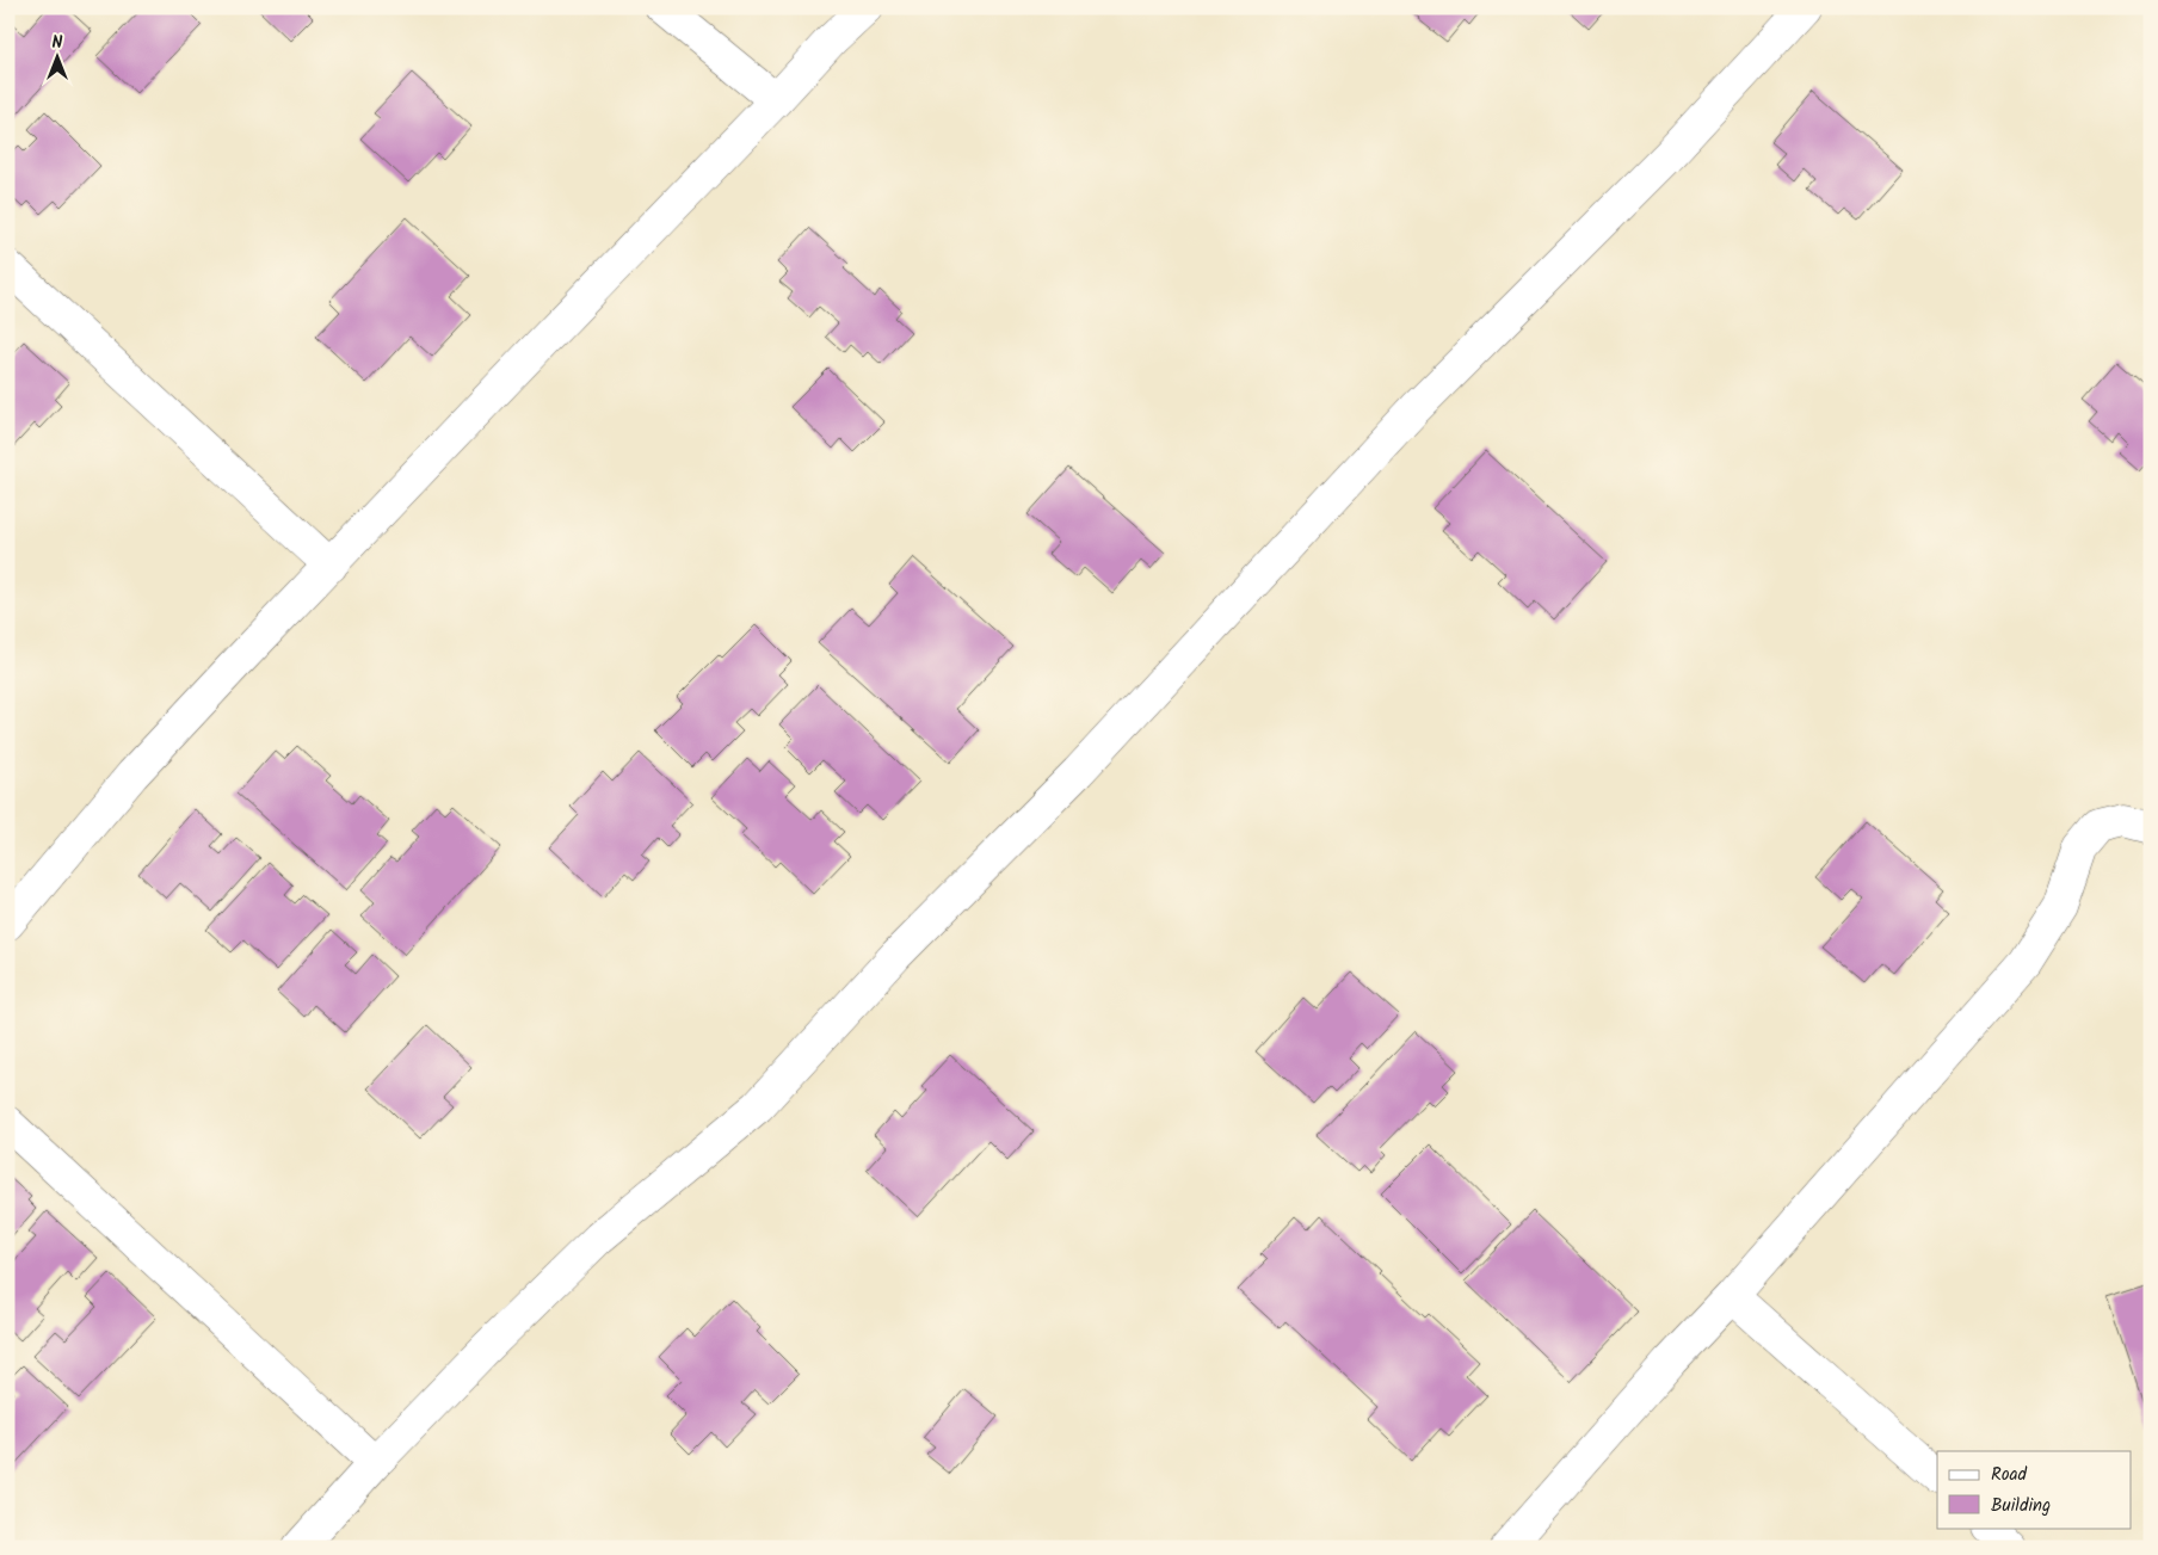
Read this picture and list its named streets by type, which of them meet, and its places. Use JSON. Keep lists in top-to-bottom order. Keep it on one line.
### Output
{"legend":["Road","Building"],"north":"top"}
